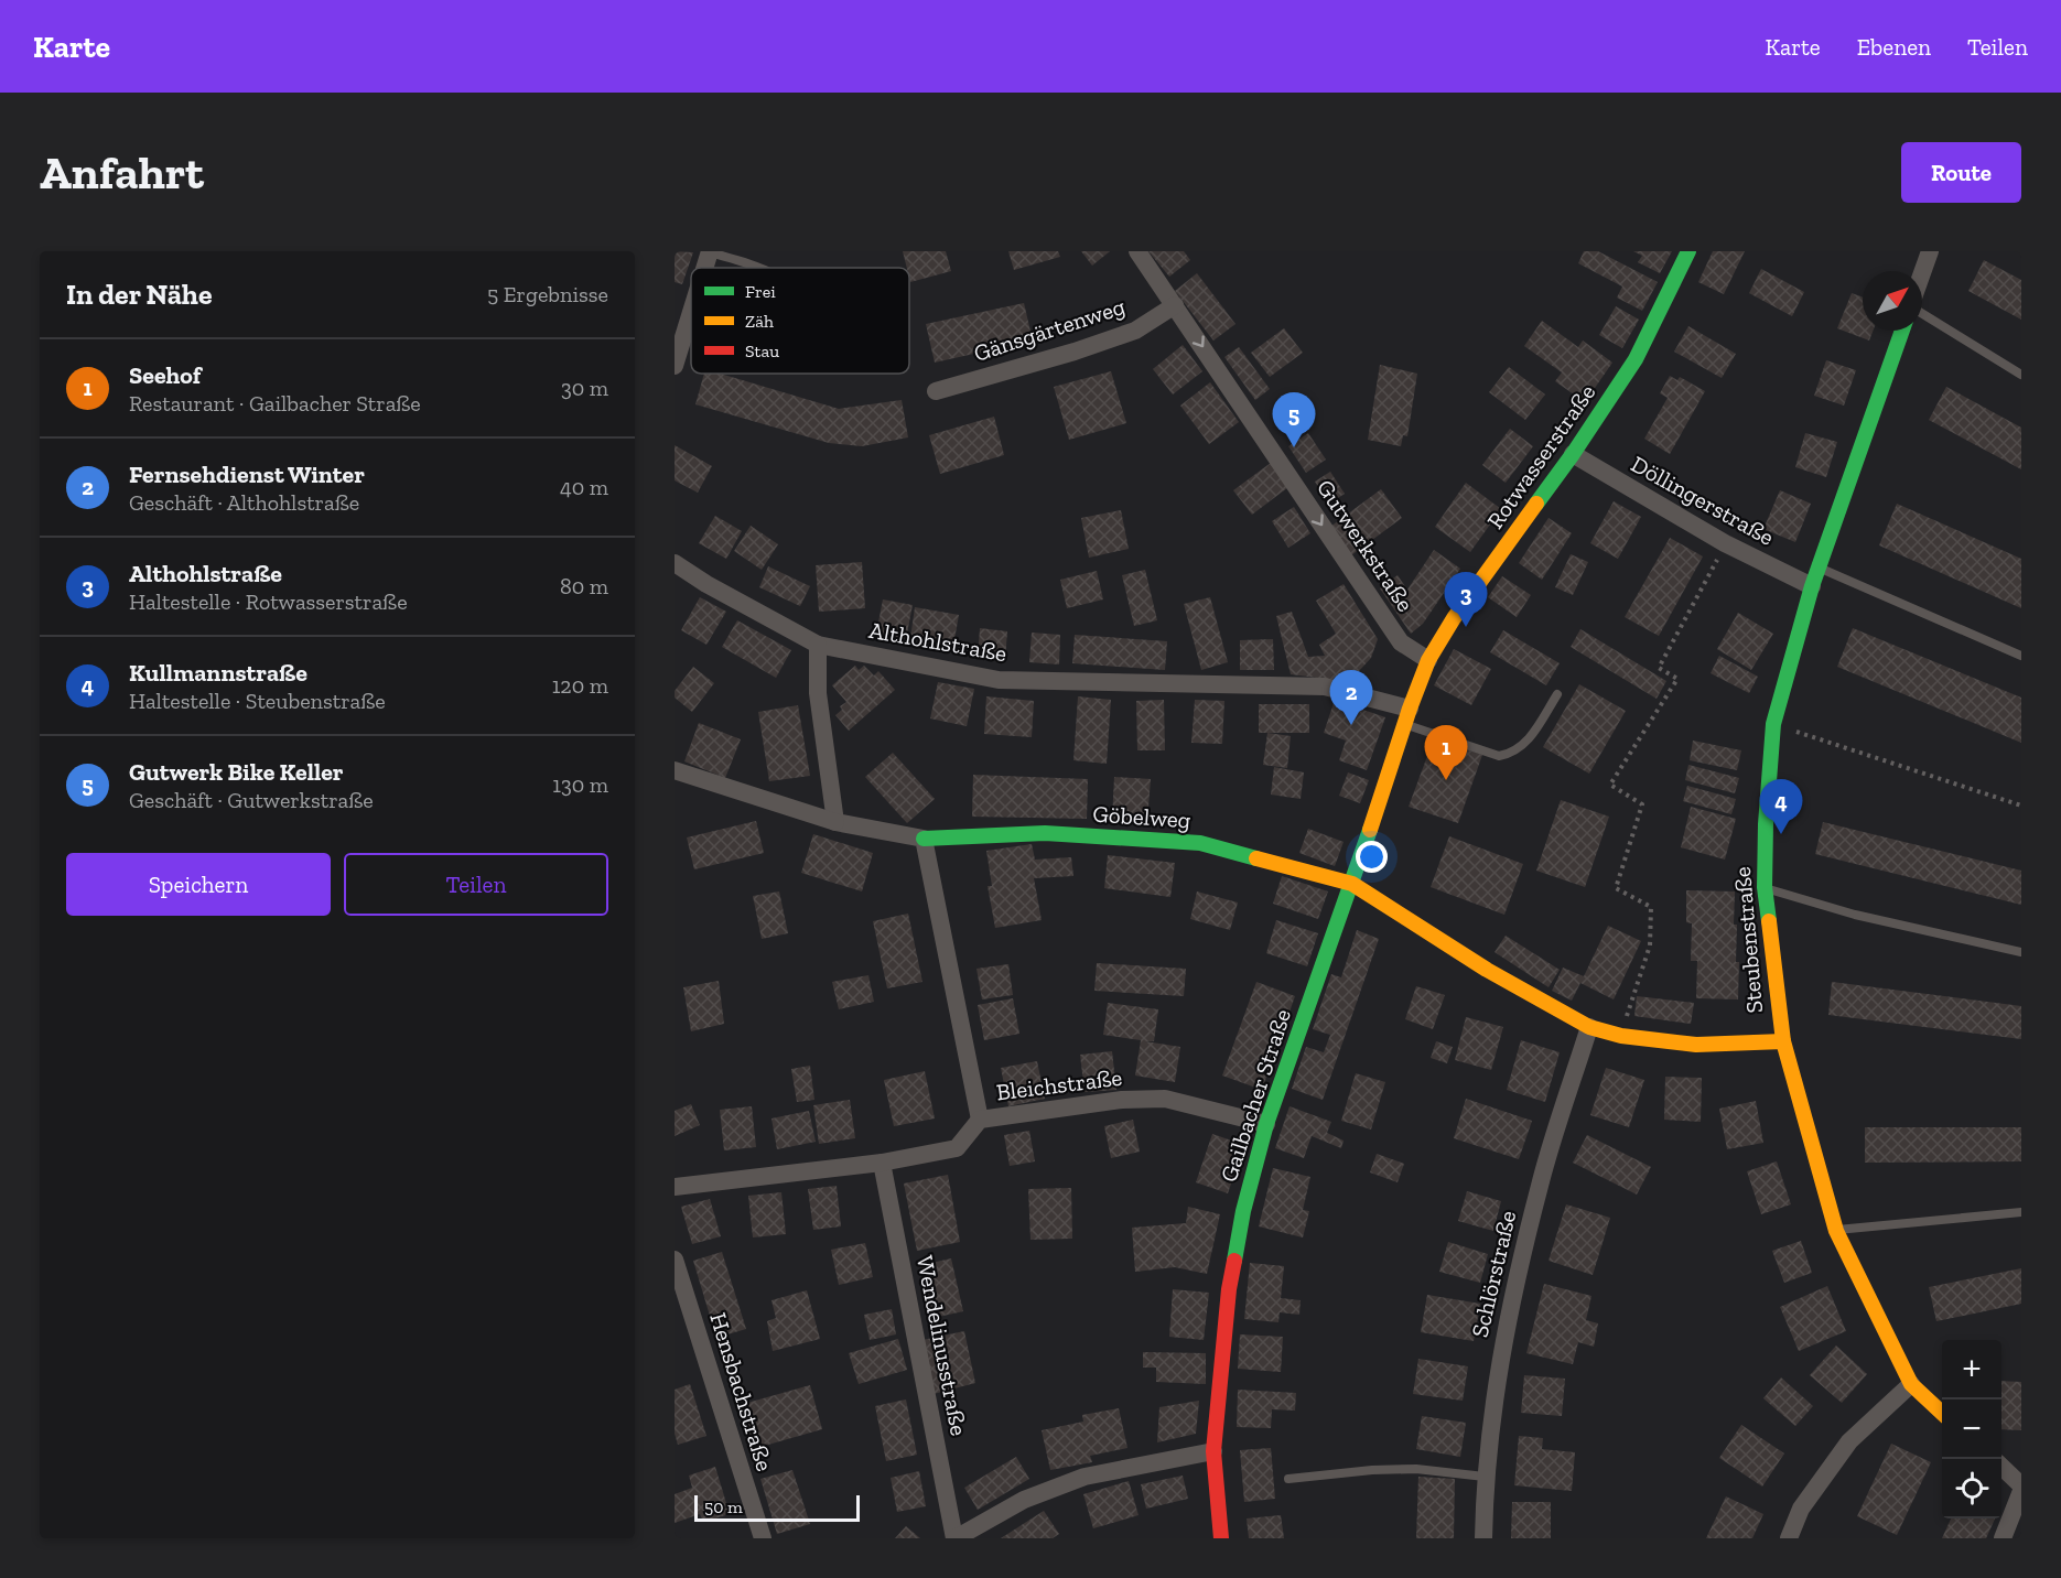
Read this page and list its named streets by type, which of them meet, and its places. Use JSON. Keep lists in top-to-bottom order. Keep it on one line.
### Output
{"streets":{"street":["Gänsgärtenweg","Rotwasserstraße","Döllingerstraße","Gutwerkstraße","Althohlstraße","Göbelweg","Steubenstraße","Bleichstraße","Gailbacher Straße","Schlörstraße","Wendelinusstraße","Hensbachstraße"]},"crossings":[["Gänsgärtenweg","Gutwerkstraße"],["Rotwasserstraße","Döllingerstraße"],["Rotwasserstraße","Gutwerkstraße"],["Rotwasserstraße","Gailbacher Straße"],["Döllingerstraße","Steubenstraße"],["Althohlstraße","Gailbacher Straße"],["Göbelweg","Steubenstraße"],["Göbelweg","Gailbacher Straße"],["Göbelweg","Schlörstraße"],["Bleichstraße","Gailbacher Straße"],["Bleichstraße","Wendelinusstraße"]],"one_way":["Gutwerkstraße"],"legend":["Frei","Zäh","Stau"],"scale_bar":"50 m","north":"top right","page":{"header":"Karte","nav":["Karte","Ebenen","Teilen"],"buttons":["Route",["Speichern","Teilen"]],"title":"Anfahrt","heading":["In der Nähe","5 Ergebnisse"],"list":[{"mark":"1","name":"Seehof","note":"Restaurant · Gailbacher Straße","value":"30 m"},{"mark":"2","name":"Fernsehdienst Winter","note":"Geschäft · Althohlstraße","value":"40 m"},{"mark":"3","name":"Althohlstraße","note":"Haltestelle · Rotwasserstraße","value":"80 m"},{"mark":"4","name":"Kullmannstraße","note":"Haltestelle · Steubenstraße","value":"120 m"},{"mark":"5","name":"Gutwerk Bike Keller","note":"Geschäft · Gutwerkstraße","value":"130 m"}],"pins":["5","3","2","1","4"],"map_buttons":["+","−"],"scale":"50 m"}}
